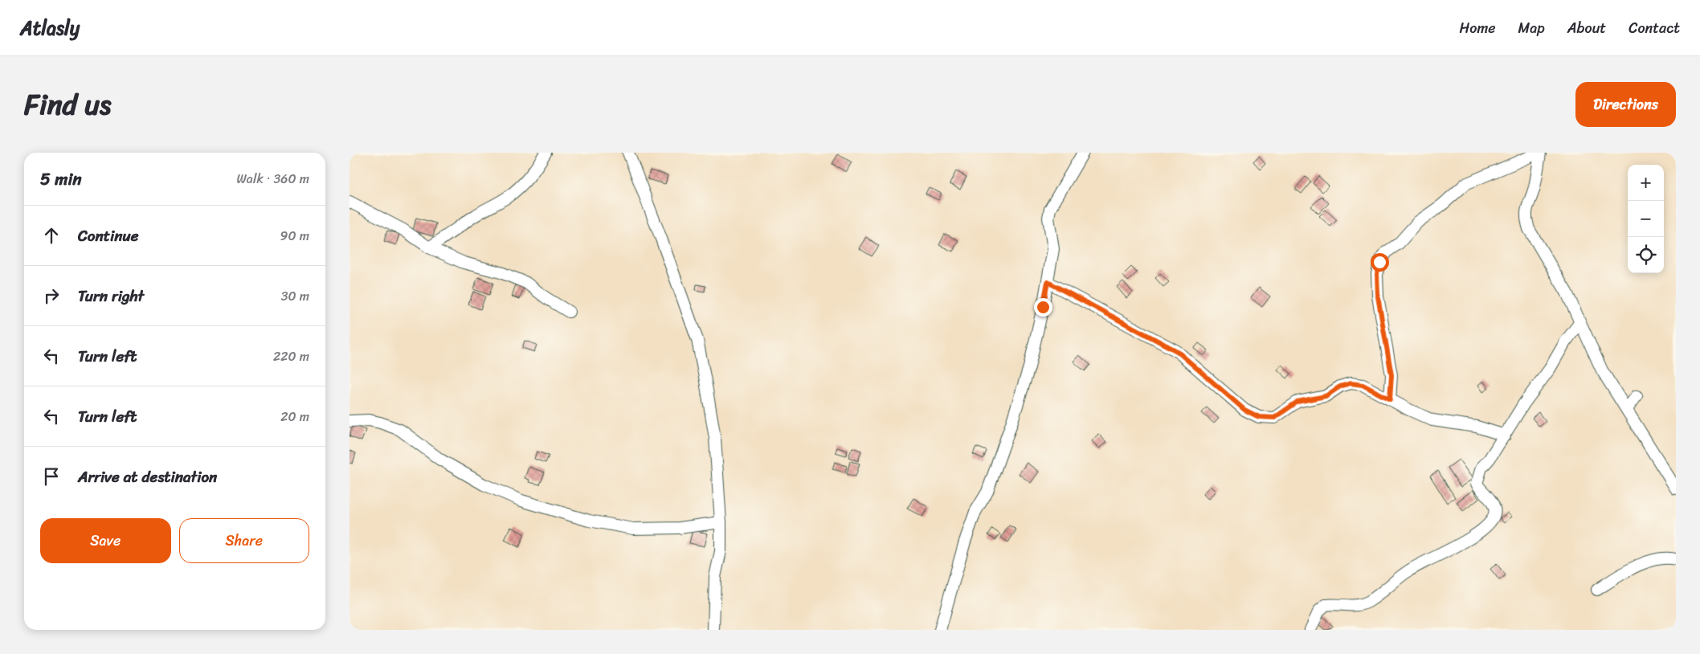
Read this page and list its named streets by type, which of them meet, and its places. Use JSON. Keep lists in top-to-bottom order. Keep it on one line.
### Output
{"page":{"header":"Atlasly","nav":["Home","Map","About","Contact"],"title":"Find us","buttons":["Directions",["Save","Share"]],"heading":["5 min","Walk · 360 m"],"map_buttons":["+","−"],"list":[["Continue","90 m"],["Turn right","30 m"],["Turn left","220 m"],["Turn left","20 m"],"Arrive at destination"]}}
